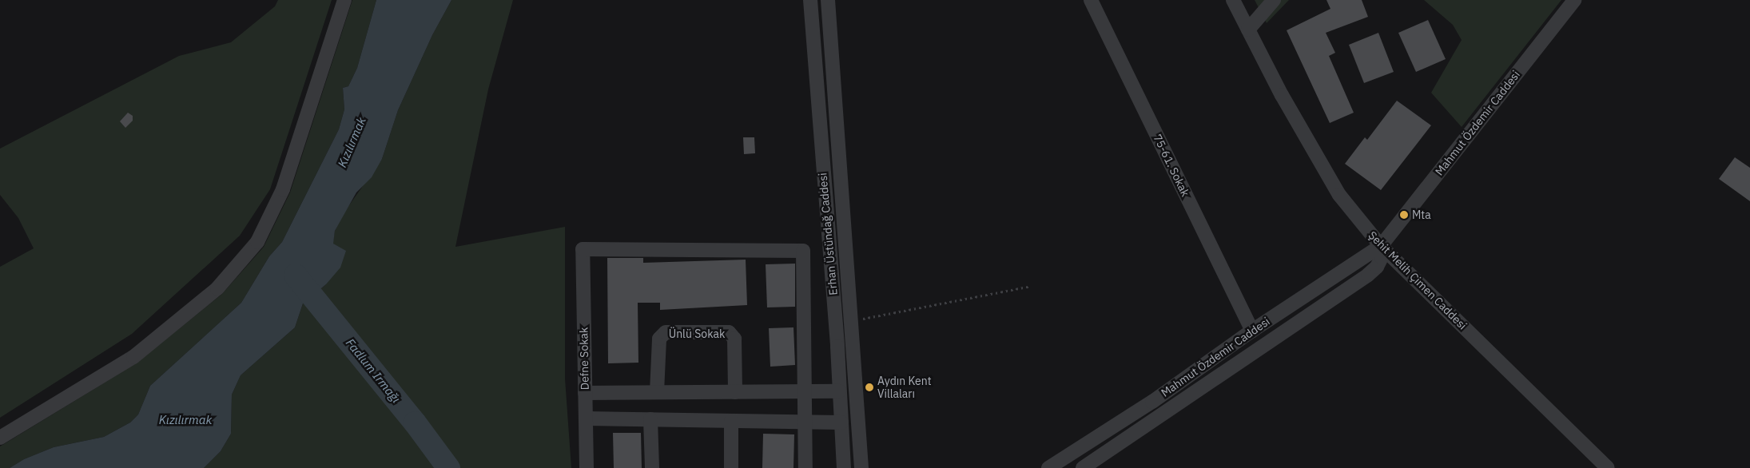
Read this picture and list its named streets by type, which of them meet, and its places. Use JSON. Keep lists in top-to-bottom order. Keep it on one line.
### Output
{"streets":{"street":["Mahmut Özdemir Caddesi","75-61. Sokak","Erhan Üstündağ Caddesi","Şehit Melih Çimen Caddesi","Ünlü Sokak","Defne Sokak"]},"crossings":[["Mahmut Özdemir Caddesi","75-61. Sokak"],["Mahmut Özdemir Caddesi","Şehit Melih Çimen Caddesi"]],"water":["Kızılırmak","Fadlum Irmağı"],"places":["Mta","Aydın Kent Villaları"]}
